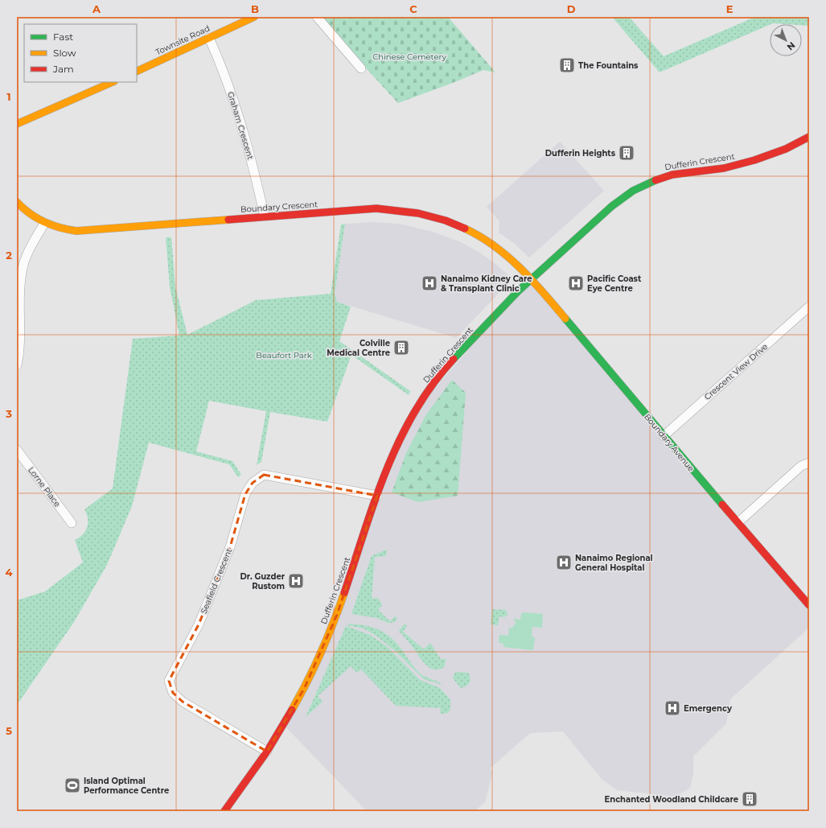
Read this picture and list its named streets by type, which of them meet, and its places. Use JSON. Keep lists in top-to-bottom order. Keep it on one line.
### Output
{"streets":{"street":["Townsite Road","Graham Crescent","Dufferin Crescent","Boundary Crescent","Crescent View Drive","Boundary Avenue","Lorne Place","Seafield Crescent"]},"crossings":[["Townsite Road","Graham Crescent"],["Graham Crescent","Boundary Crescent"],["Dufferin Crescent","Boundary Crescent"],["Dufferin Crescent","Boundary Avenue"],["Dufferin Crescent","Seafield Crescent"],["Boundary Crescent","Boundary Avenue"],["Crescent View Drive","Boundary Avenue"]],"parks":["Chinese Cemetery","Beaufort Park"],"places":{"building":["The Fountains","Dufferin Heights","Colville Medical Centre","Enchanted Woodland Childcare"],"hospital":["Nanaimo Kidney Care & Transplant Clinic","Pacific Coast Eye Centre","Nanaimo Regional General Hospital","Dr. Guzder Rustom","Emergency"],"sports":["Island Optimal Performance Centre"]},"legend":["Fast","Slow","Jam"],"north":"bottom right","grid":{"columns":["A","B","C","D","E"],"rows":["1","2","3","4","5"]}}
